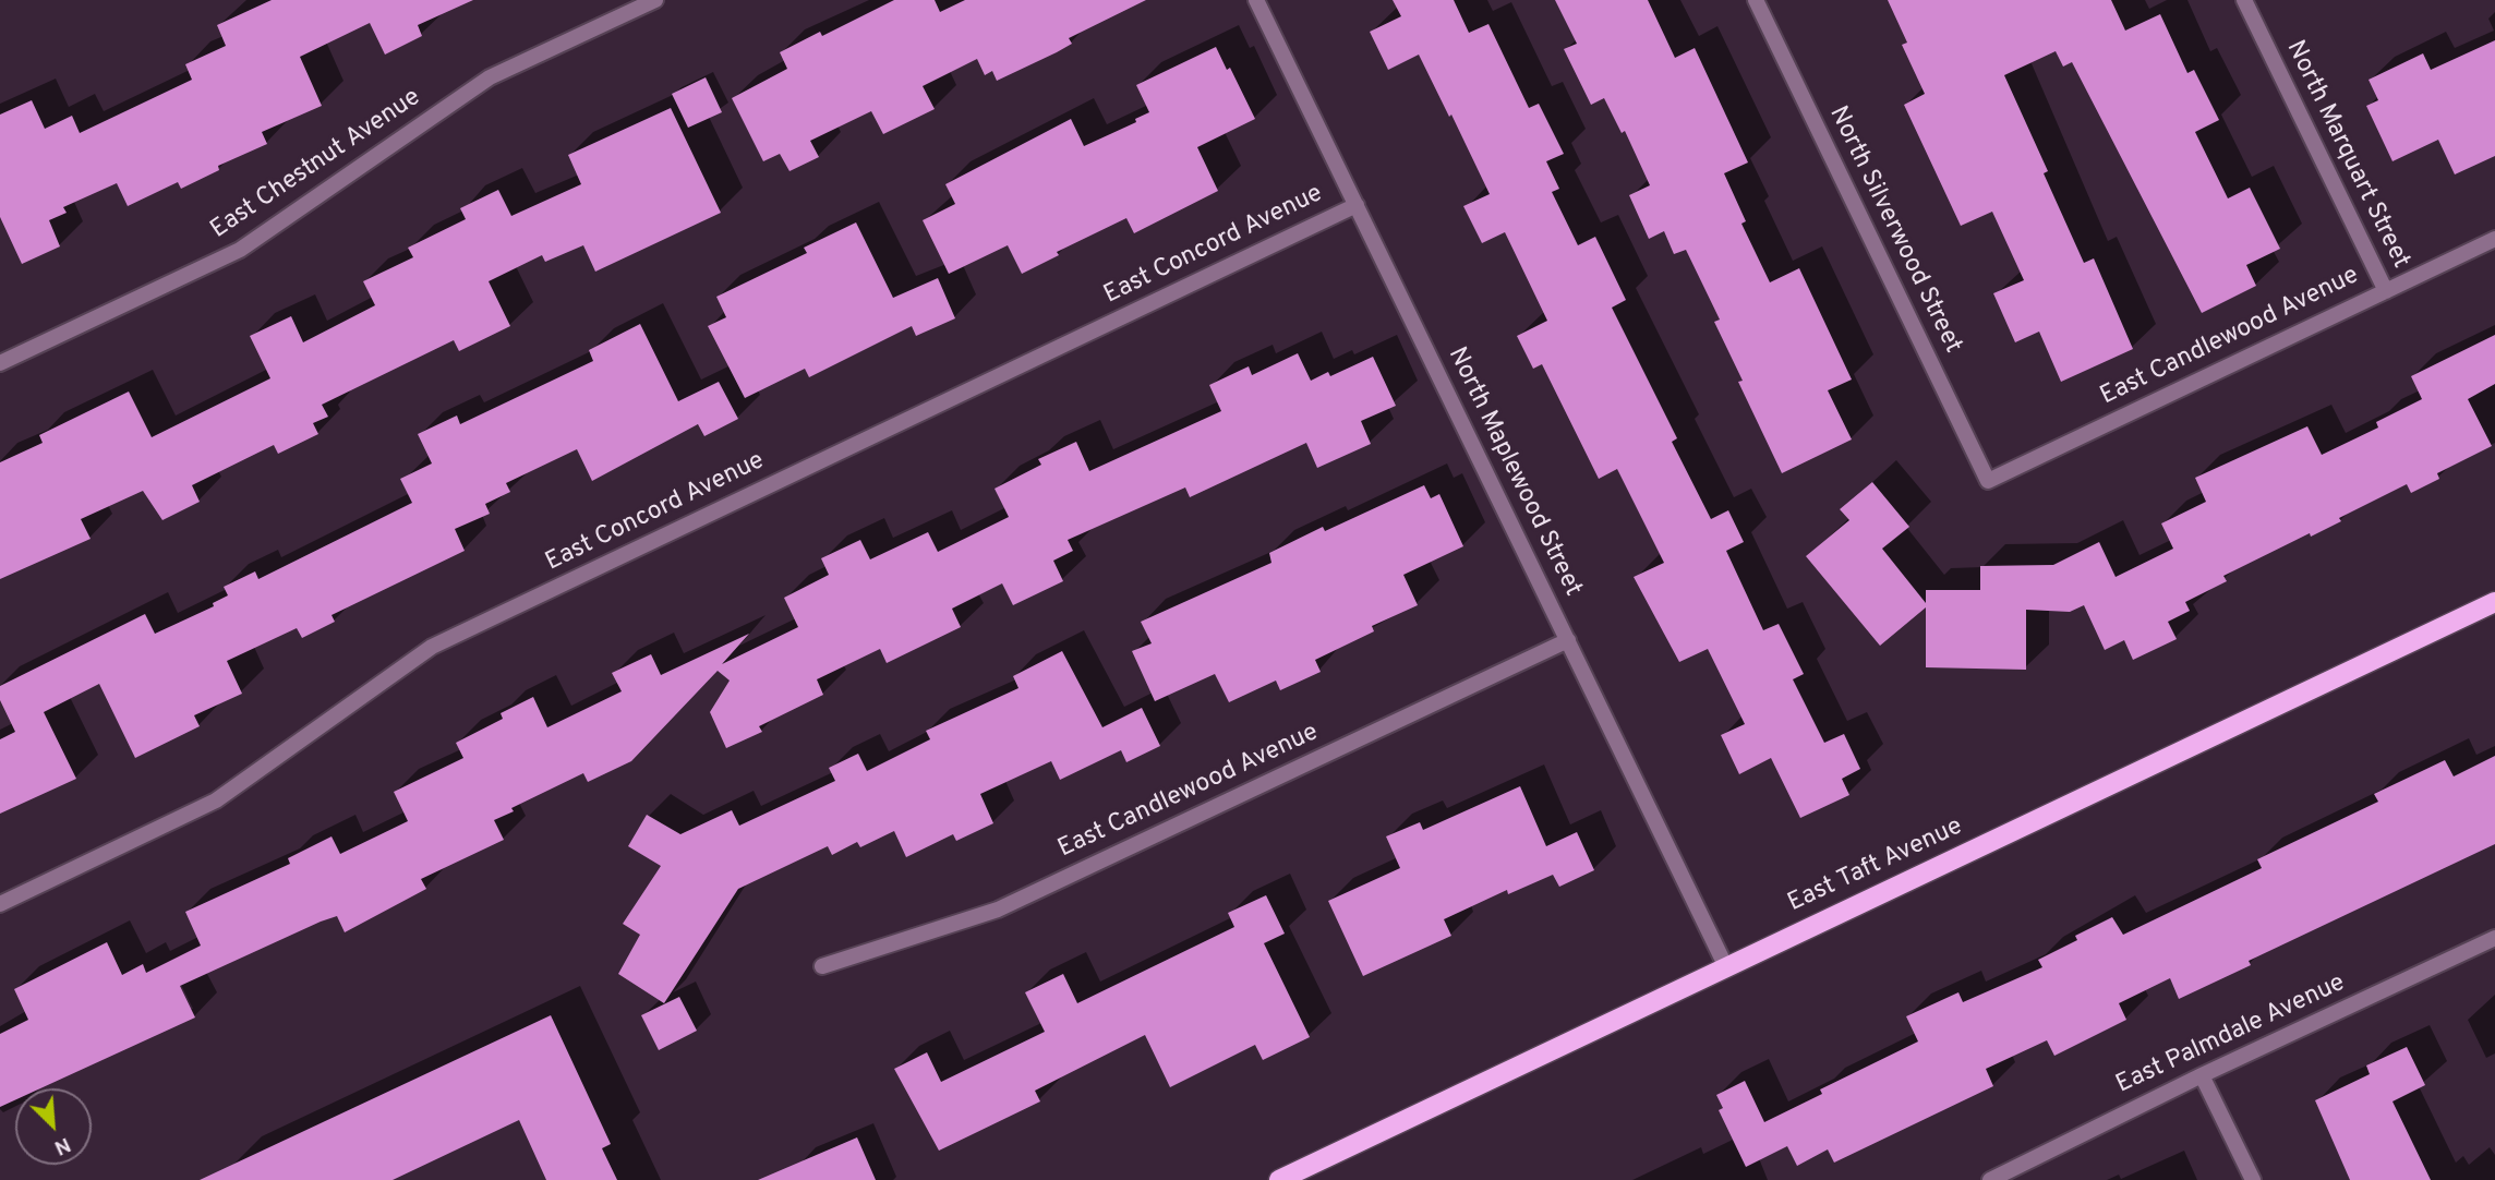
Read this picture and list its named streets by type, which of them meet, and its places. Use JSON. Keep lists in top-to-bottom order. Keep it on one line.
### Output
{"streets":{"main road":["East Taft Avenue"],"street":["North Marquart Street","East Chestnut Avenue","North Silverwood Street","East Concord Avenue","East Candlewood Avenue","North Maplewood Street","East Palmdale Avenue"]},"crossings":[["North Marquart Street","East Candlewood Avenue"],["North Silverwood Street","East Candlewood Avenue"],["East Concord Avenue","North Maplewood Street"],["East Candlewood Avenue","North Maplewood Street"],["North Maplewood Street","East Taft Avenue"]],"north":"bottom right"}
